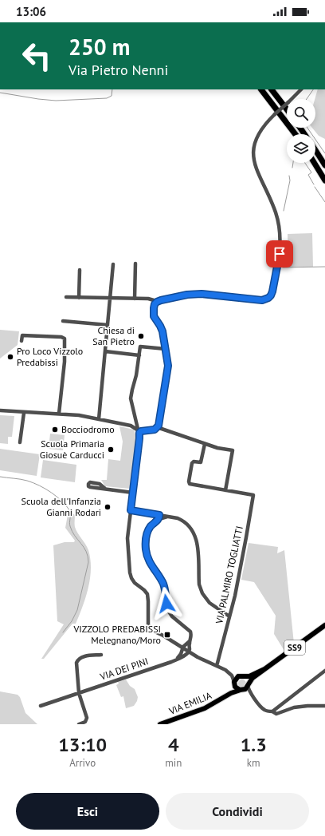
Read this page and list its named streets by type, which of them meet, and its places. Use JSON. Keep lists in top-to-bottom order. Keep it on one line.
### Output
{"streets":{"main road":["SS9","VIA EMILIA"],"street":["VIA PALMIRO TOGLIATTI","VIA DEI PINI"]},"crossings":[["SS9","VIA EMILIA"]],"places":{"other":["Chiesa di San Pietro","Pro Loco Vizzolo Predabissi","Bocciodromo","Scuola Primaria Giosuè Carducci","Scuola dell'Infanzia Gianni Rodari"],"transit":["VIZZOLO PREDABISSI Melegnano/Moro"]},"page":{"status":"13:06","turn":["250 m","Via Pietro Nenni"],"eta":["13:10","Arrivo","4","min","1.3","km"],"buttons":["Esci","Condividi"]}}
